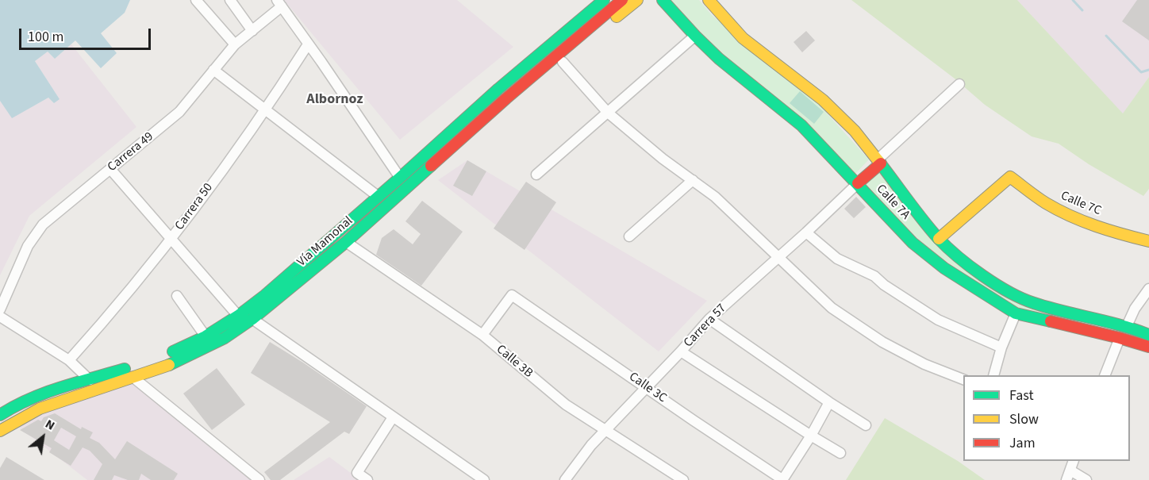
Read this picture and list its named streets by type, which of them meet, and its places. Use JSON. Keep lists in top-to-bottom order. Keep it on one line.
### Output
{"streets":{"main road":["Calle 7A","Calle 7C","Vía Mamonal"],"street":["Carrera 49","Carrera 50","Carrera 57","Calle 3B","Calle 3C"]},"crossings":[["Calle 7A","Calle 7C"],["Calle 7A","Carrera 57"],["Vía Mamonal","Calle 3B"],["Carrera 57","Calle 3B"],["Carrera 57","Calle 3C"],["Calle 3B","Calle 3C"]],"districts":["Albornoz"],"legend":["Fast","Slow","Jam"],"scale_bar":"100 m","north":"top right"}
